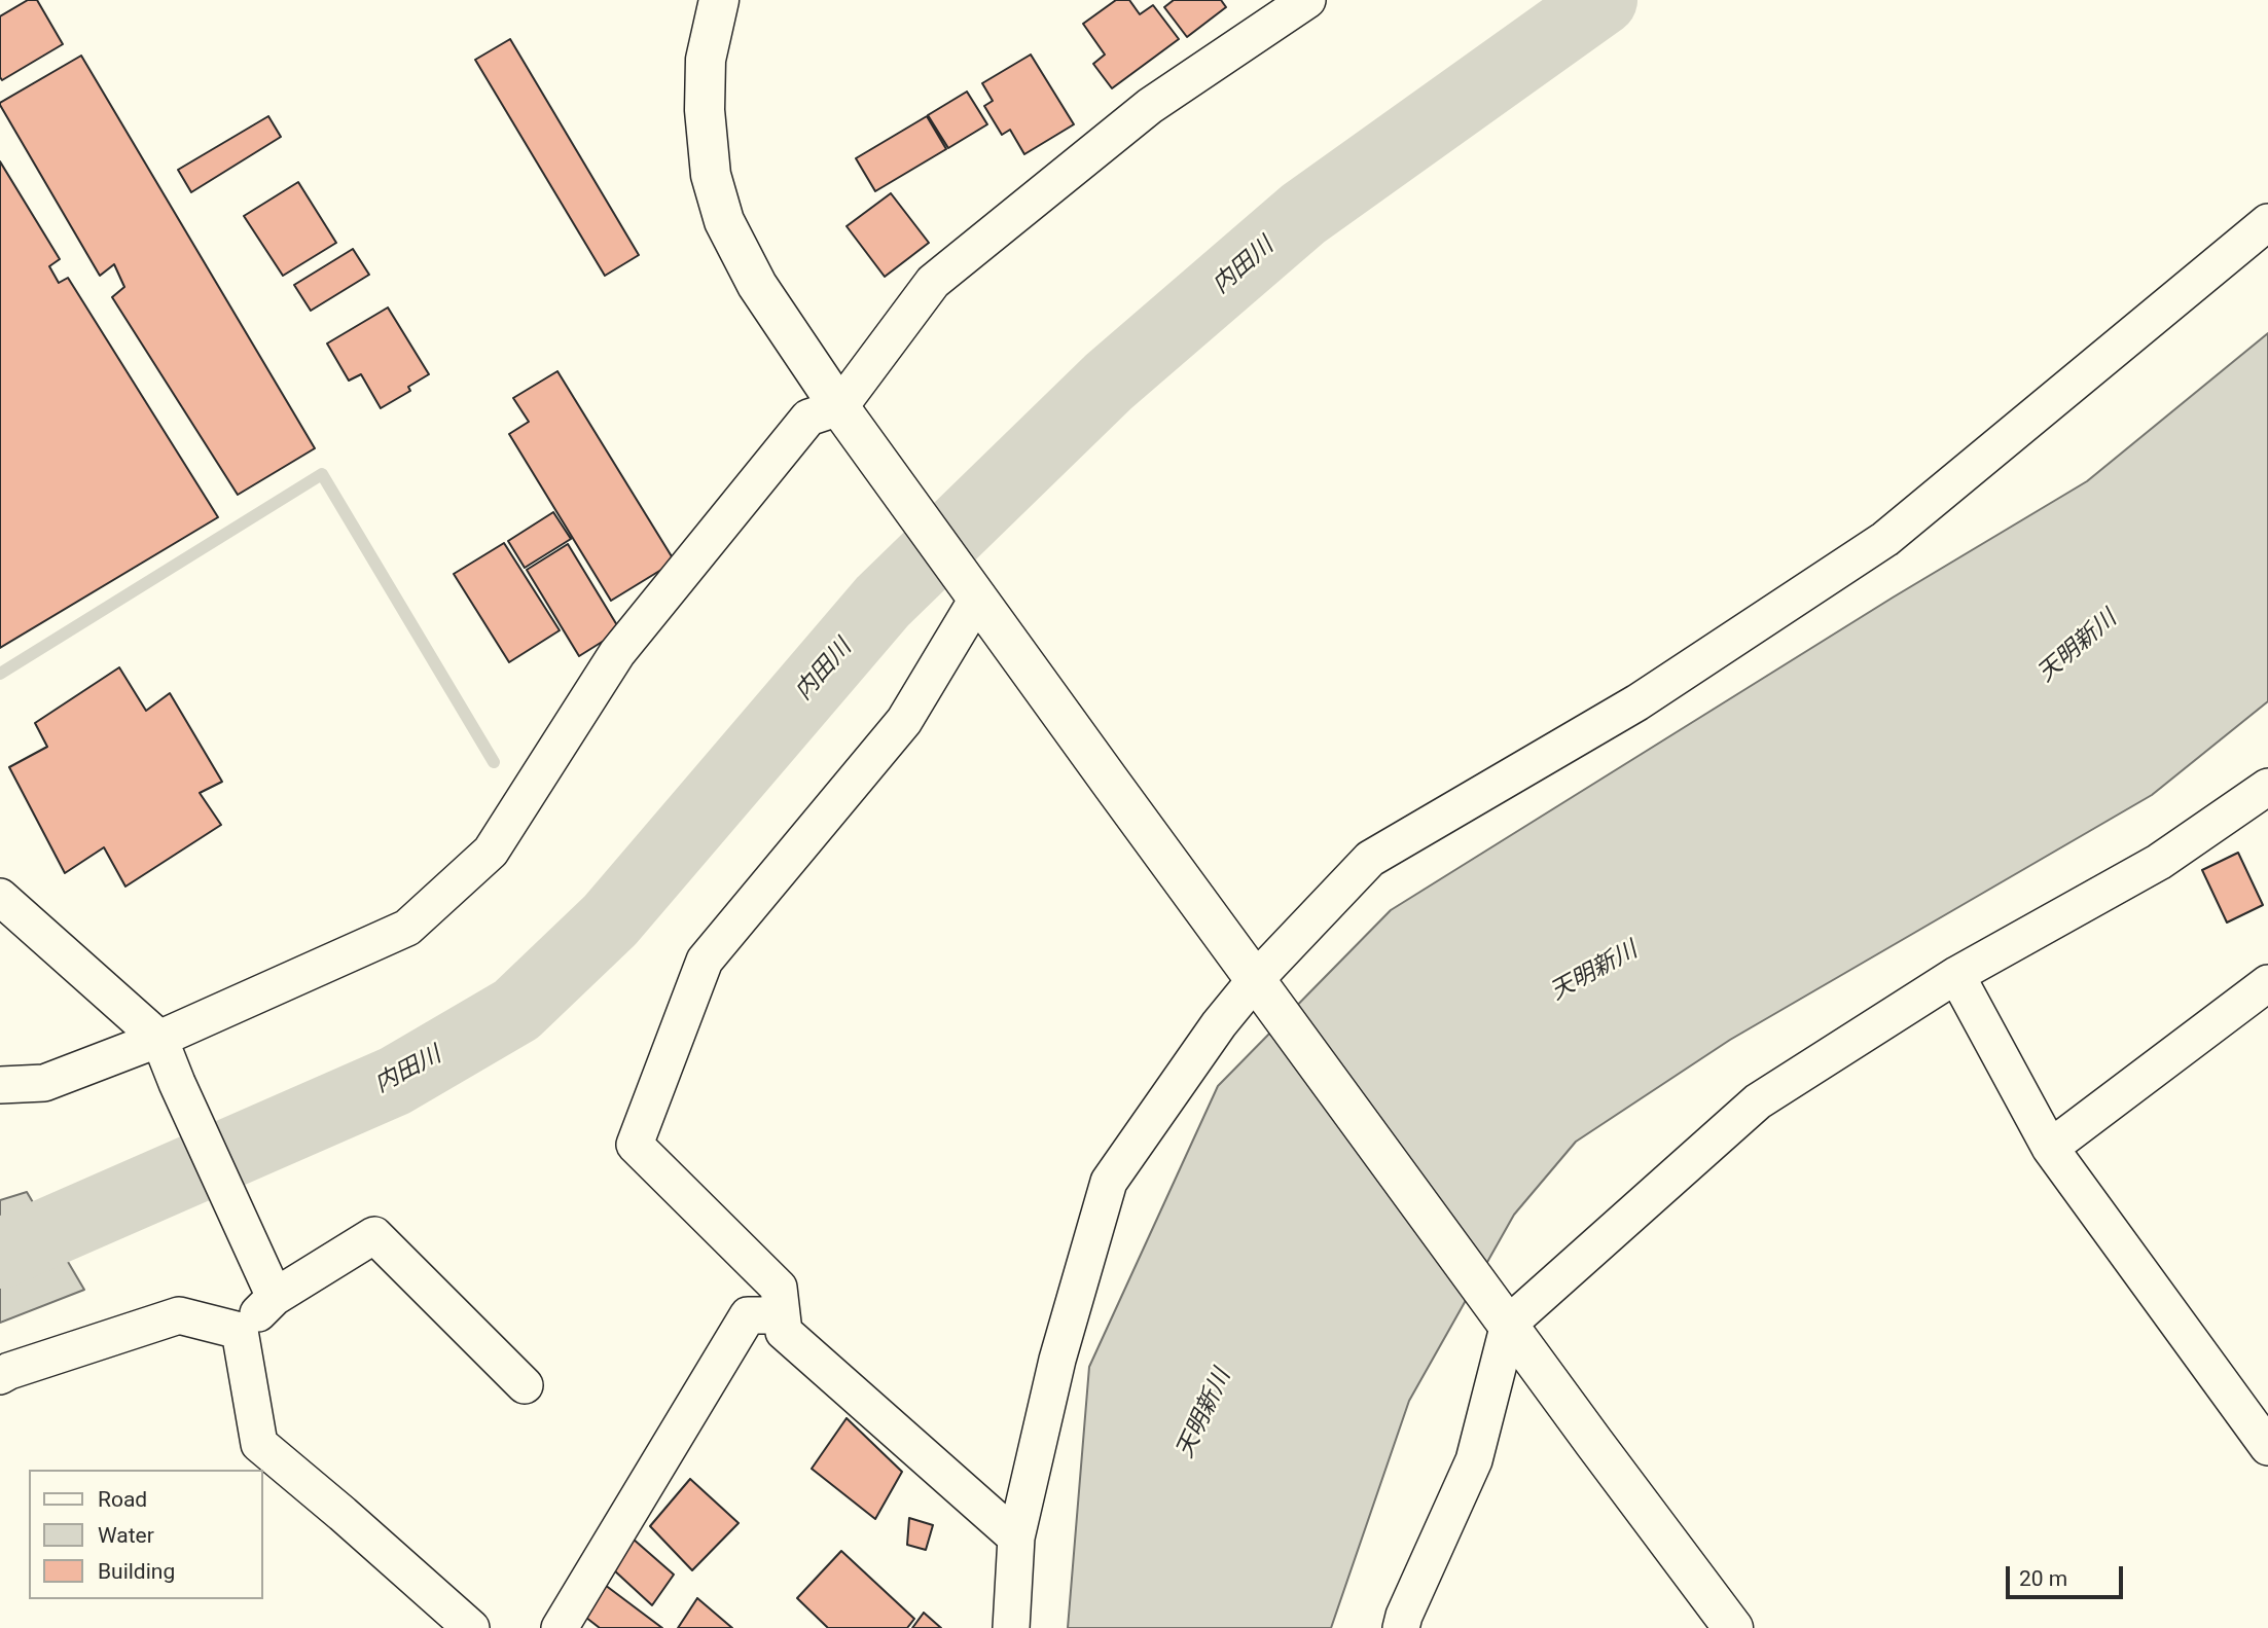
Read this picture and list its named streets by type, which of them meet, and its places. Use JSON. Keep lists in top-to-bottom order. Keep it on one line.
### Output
{"water":["内田川","天明新川"],"legend":["Road","Water","Building"],"scale_bar":"20 m"}
